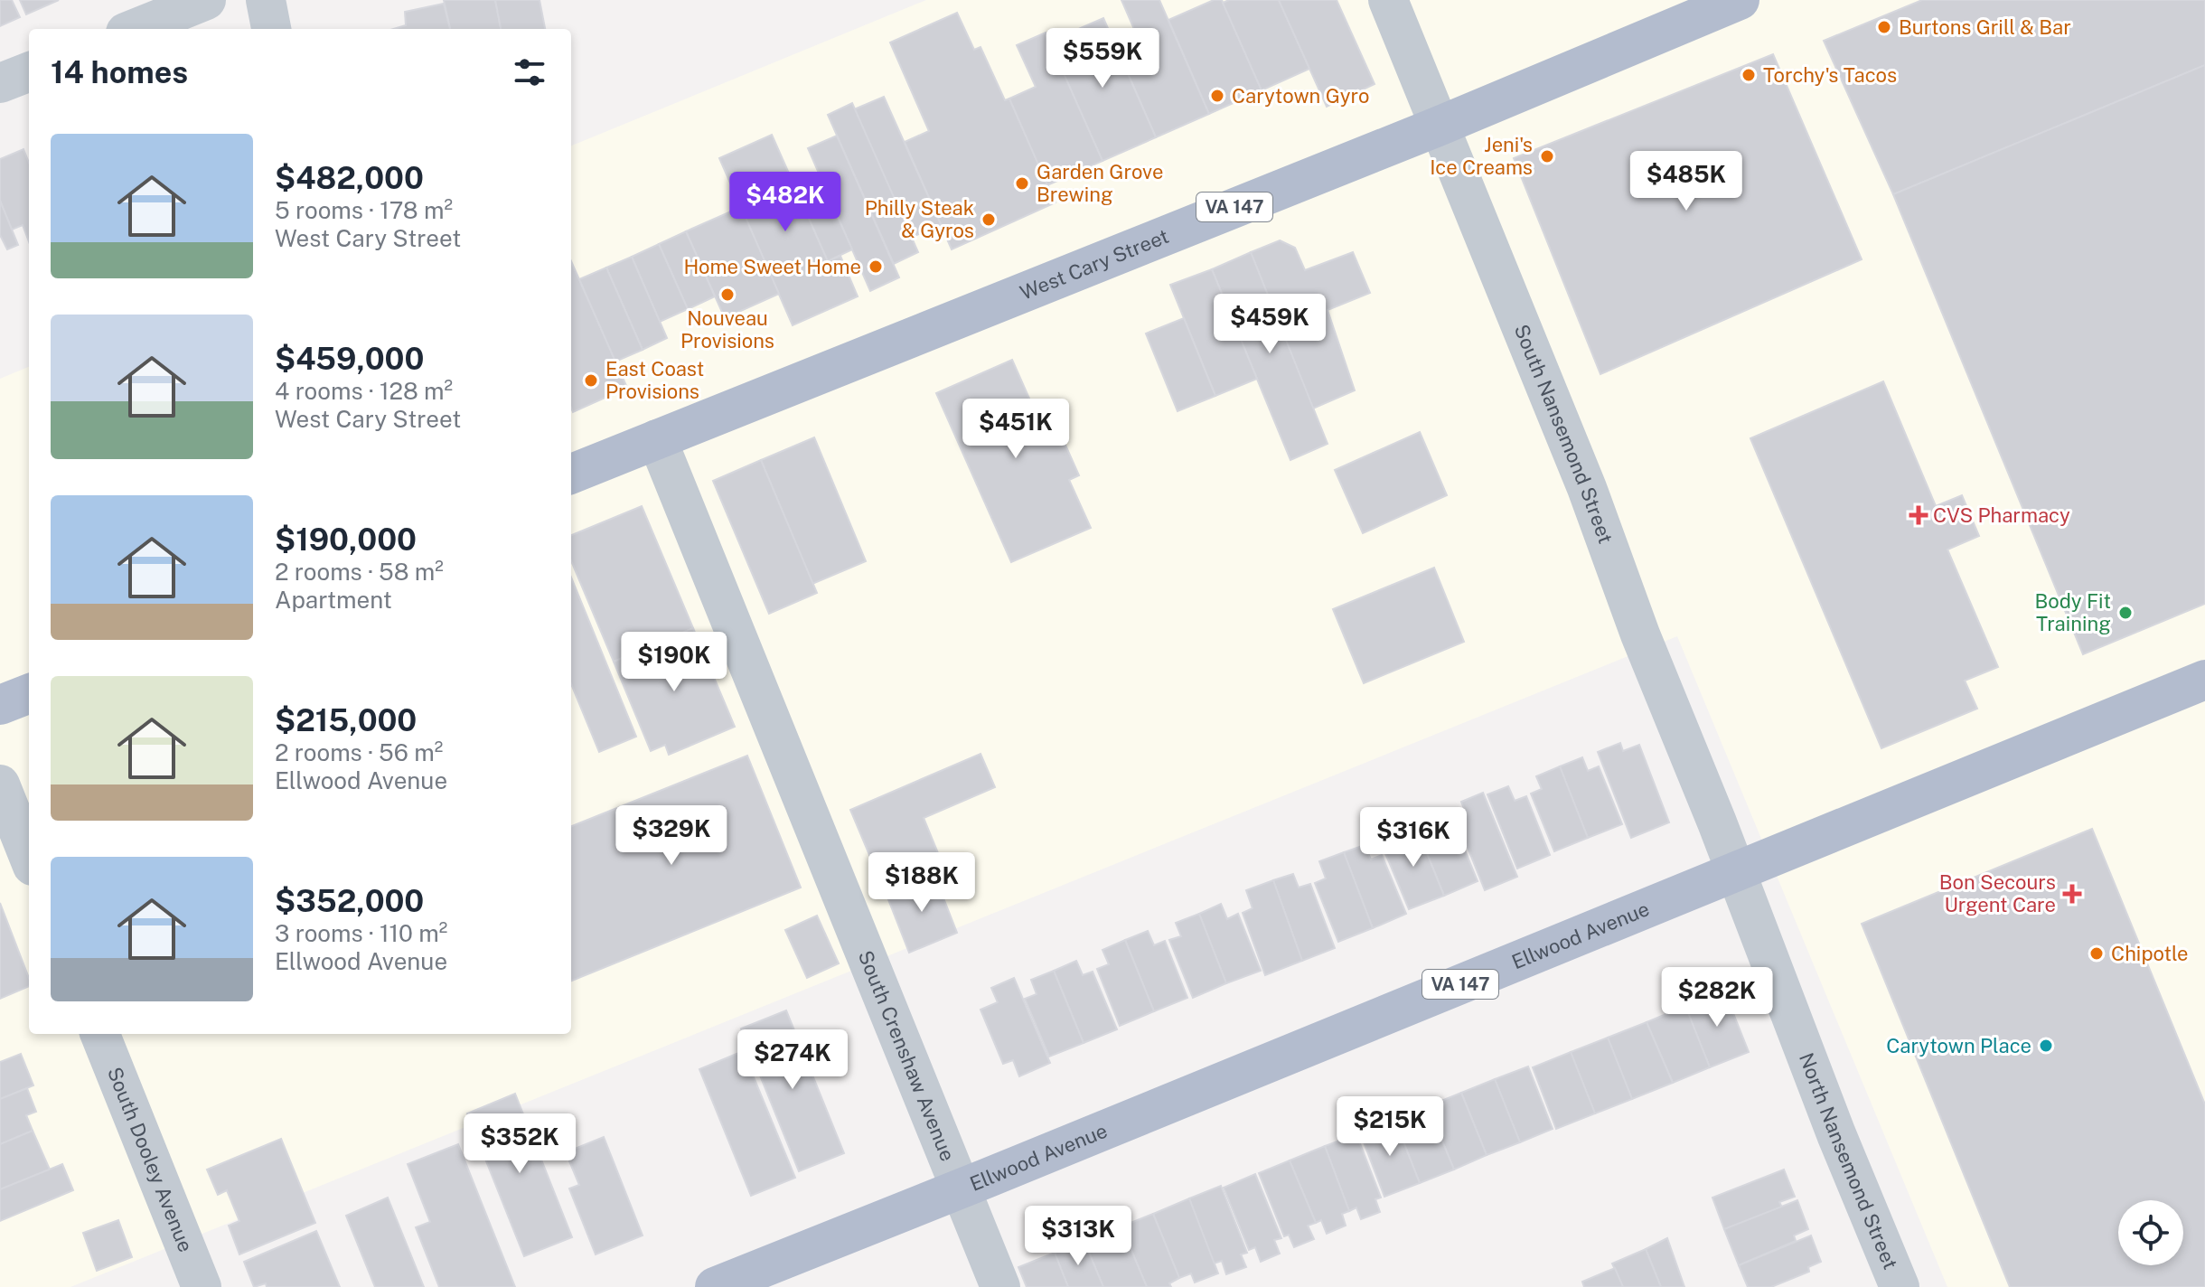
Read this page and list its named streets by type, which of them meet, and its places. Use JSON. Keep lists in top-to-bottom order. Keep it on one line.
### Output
{"streets":{"main road":["VA 147","West Cary Street","Ellwood Avenue"],"street":["South Nansemond Street","South Crenshaw Avenue","South Dooley Avenue","North Nansemond Street"]},"crossings":[["West Cary Street","South Nansemond Street"],["West Cary Street","South Crenshaw Avenue"],["South Nansemond Street","Ellwood Avenue"],["South Nansemond Street","North Nansemond Street"],["Ellwood Avenue","South Crenshaw Avenue"],["Ellwood Avenue","North Nansemond Street"]],"places":{"other":["Burtons Grill & Bar","Torchy's Tacos","Carytown Gyro","Jeni's Ice Creams","Garden Grove Brewing","Philly Steak & Gyros","Home Sweet Home","Nouveau Provisions","East Coast Provisions","Body Fit Training","Chipotle","Carytown Place"],"health":["CVS Pharmacy","Bon Secours Urgent Care"]},"page":{"price":["$559K","$485K","$482K","$459K","$451K","$190K","$329K","$316K","$188K","$282K","$274K","$215K","$352K","$313K"],"heading":"14 homes","list":[{"name":"$482,000","note":"5 rooms · 178 m² · West Cary Street"},{"name":"$459,000","note":"4 rooms · 128 m² · West Cary Street"},{"name":"$190,000","note":"2 rooms · 58 m² · Apartment"},{"name":"$215,000","note":"2 rooms · 56 m² · Ellwood Avenue"},{"name":"$352,000","note":"3 rooms · 110 m² · Ellwood Avenue"}]}}
